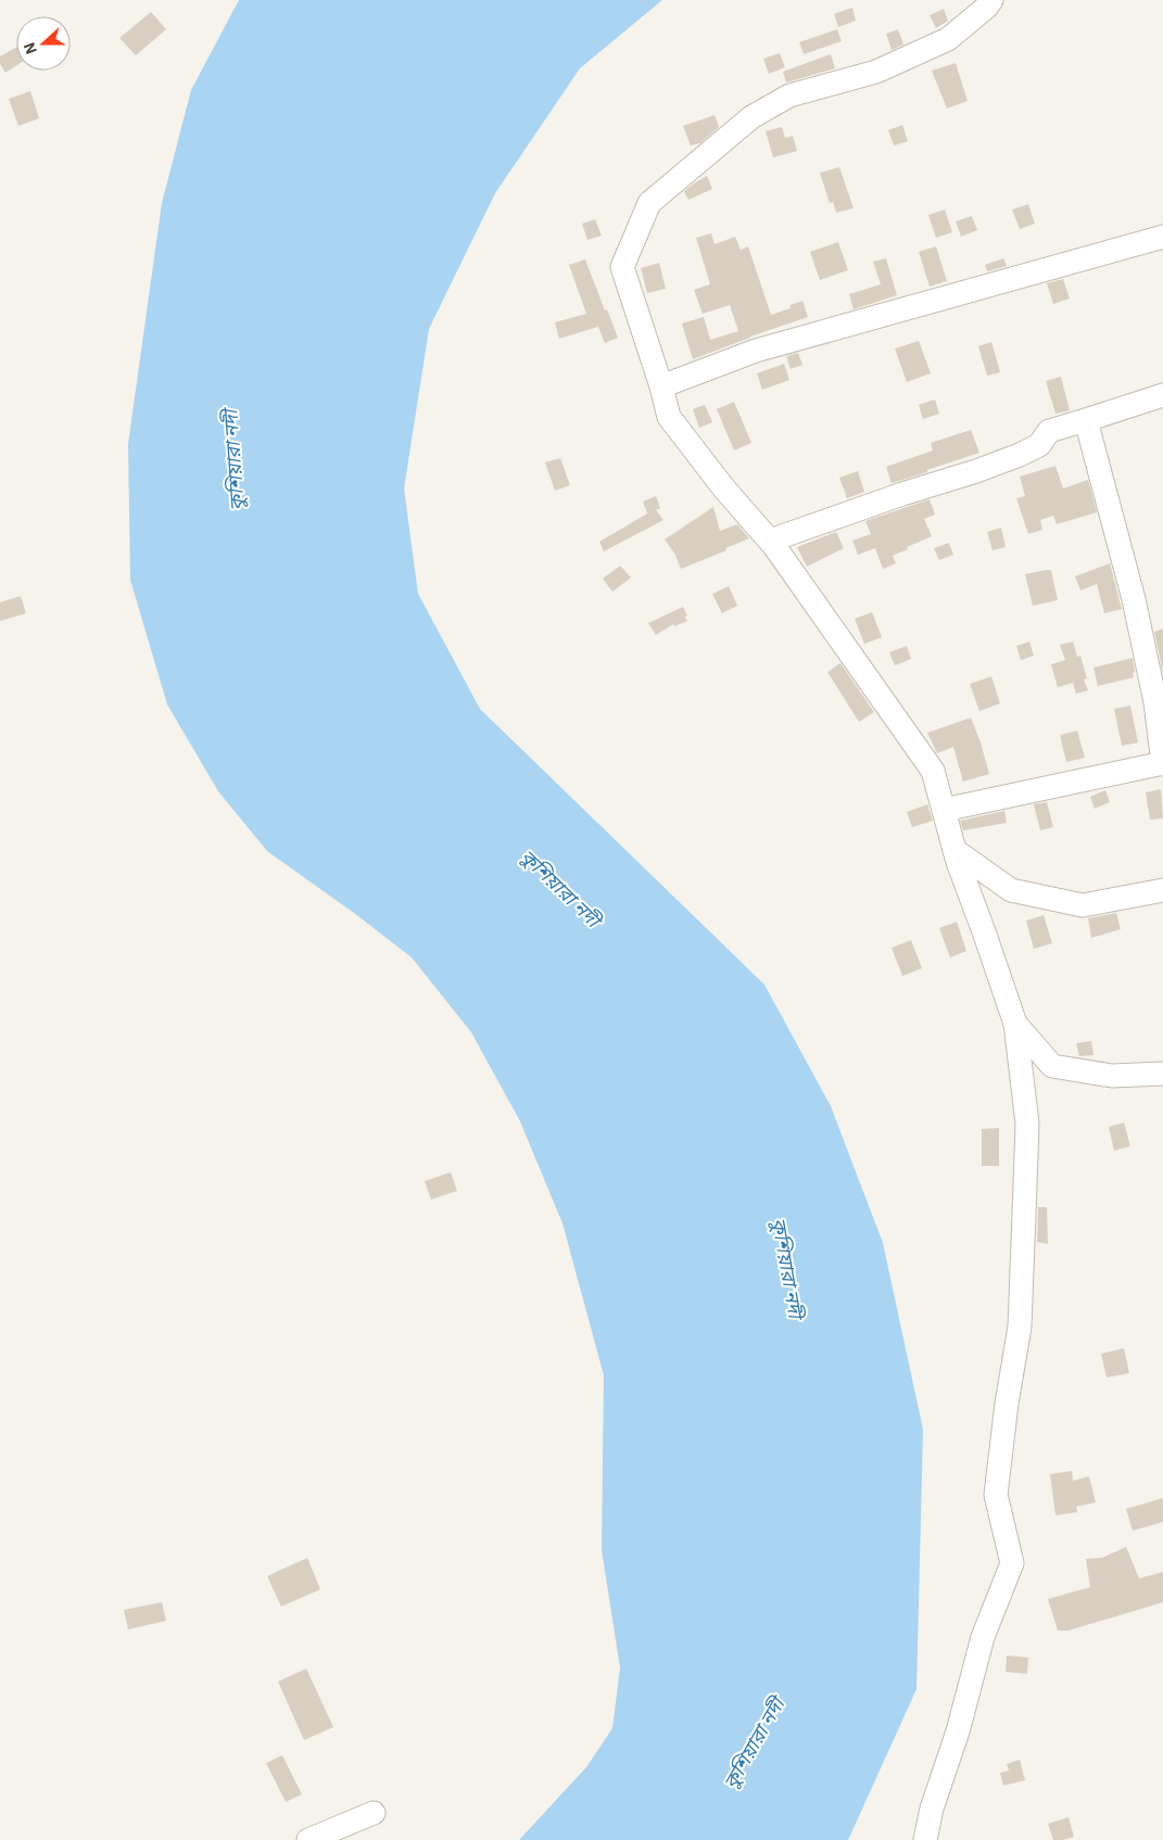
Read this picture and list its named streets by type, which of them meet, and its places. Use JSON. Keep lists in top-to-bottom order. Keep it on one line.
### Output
{"water":["কুশিয়ারা নদী"],"north":"left"}
